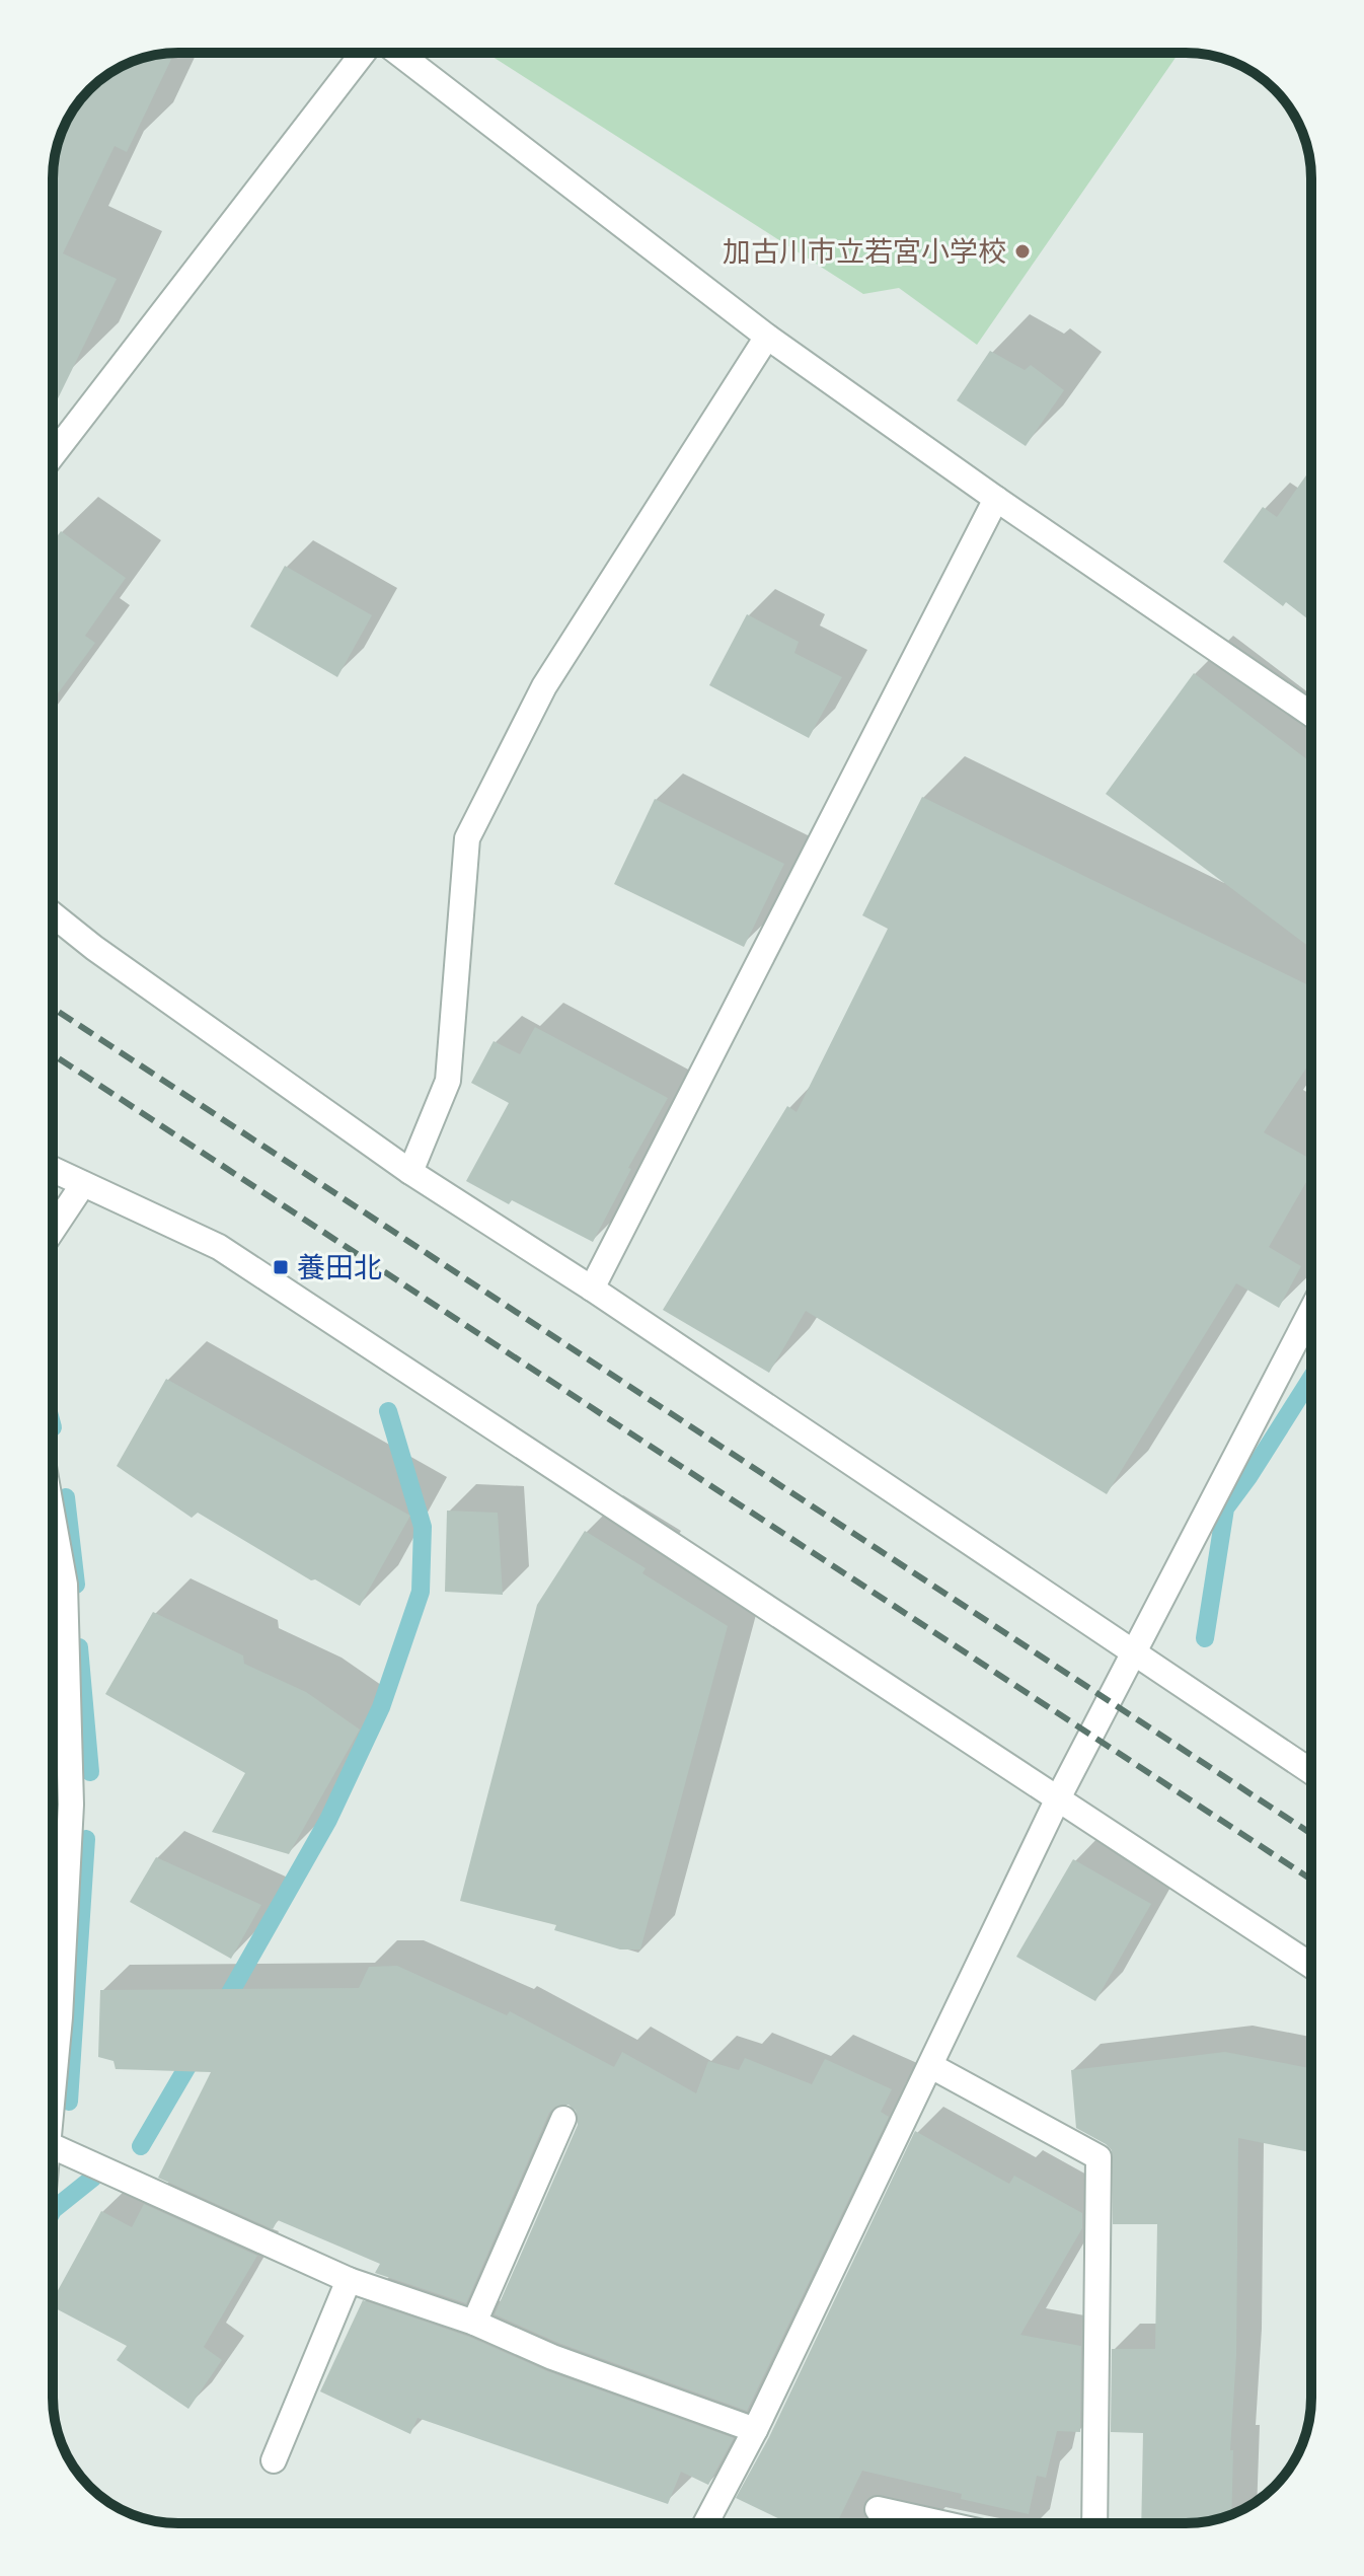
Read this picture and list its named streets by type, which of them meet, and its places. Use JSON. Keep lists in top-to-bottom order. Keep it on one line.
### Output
{"places":{"other":["加古川市立若宮小学校"],"transit":["養田北"]}}
